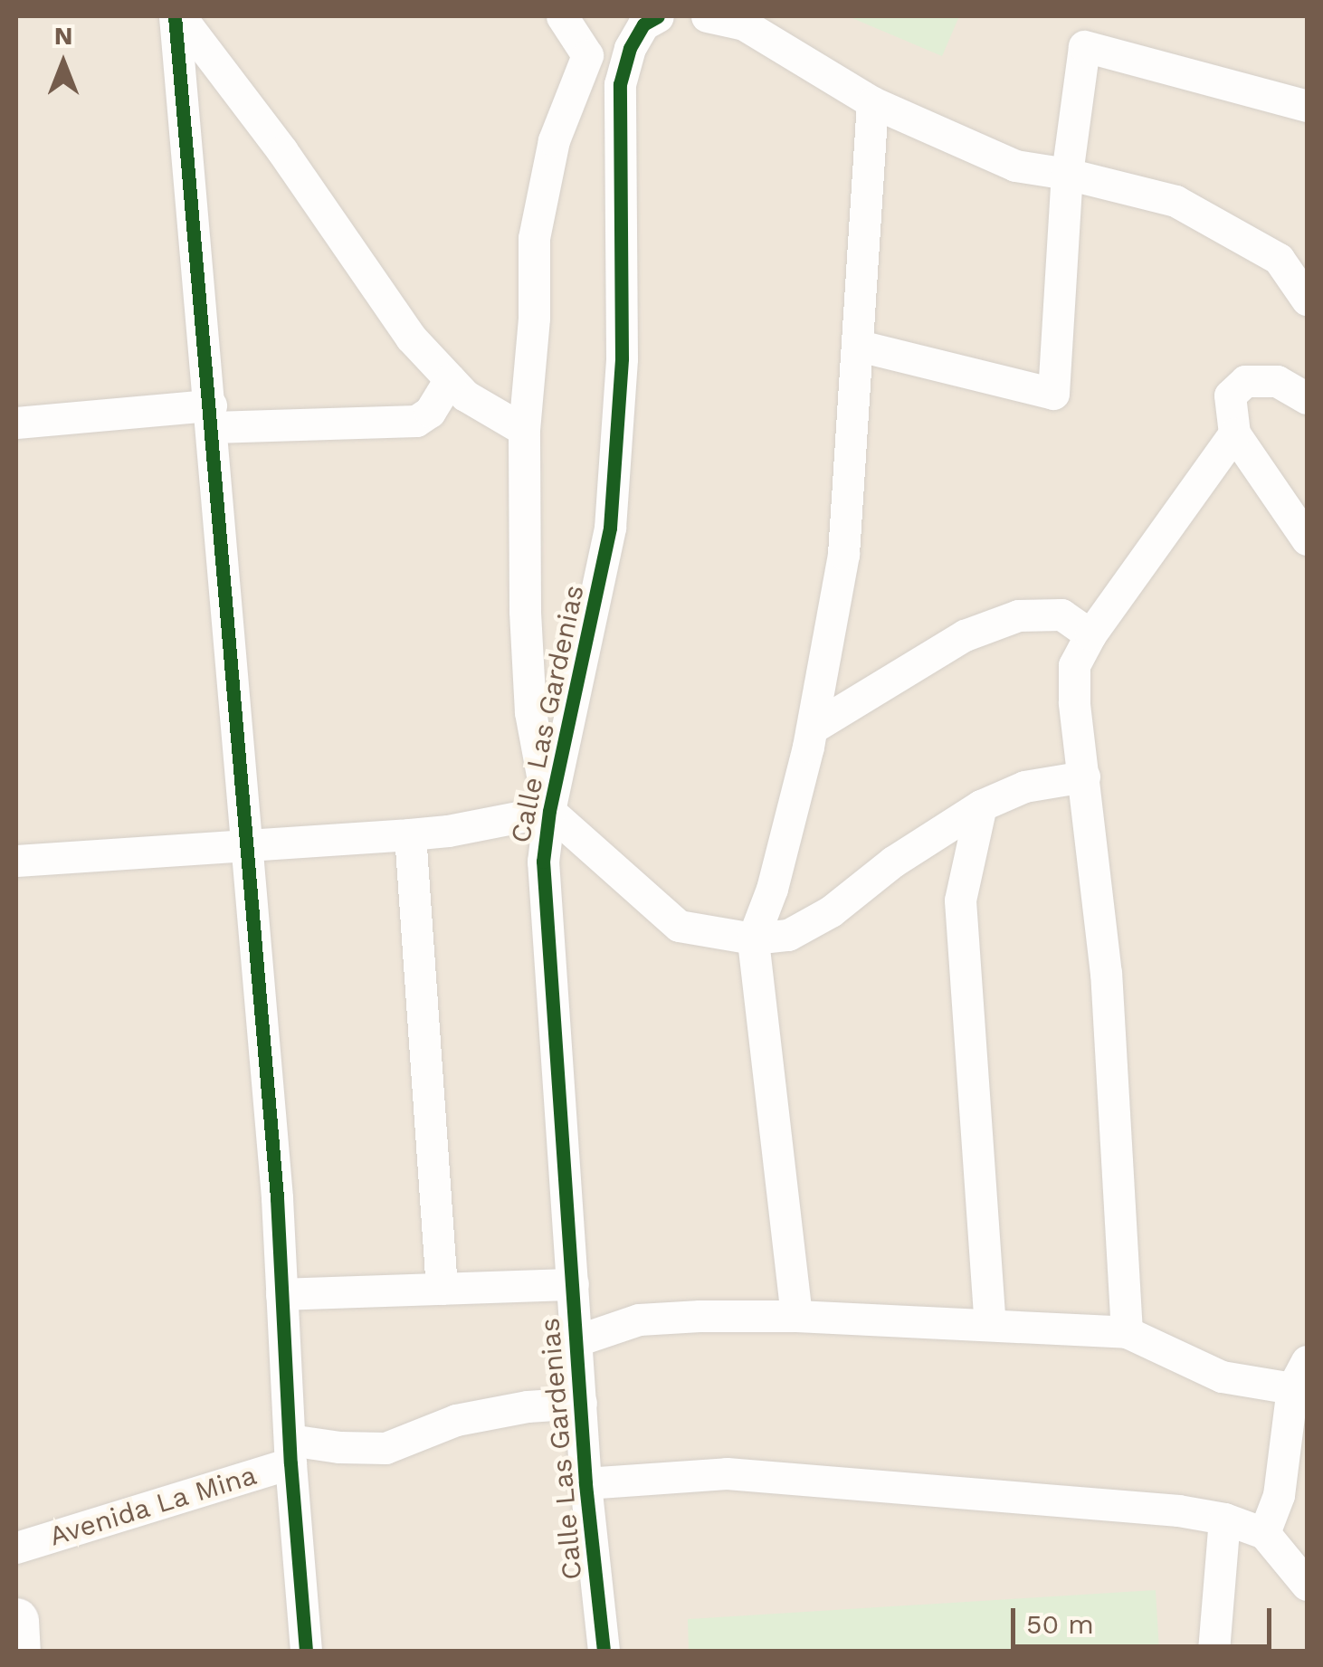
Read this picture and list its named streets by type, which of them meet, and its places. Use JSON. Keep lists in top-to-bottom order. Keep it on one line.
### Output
{"streets":{"street":["Calle Las Gardenias","Avenida La Mina"]},"scale_bar":"50 m","north":"top"}
